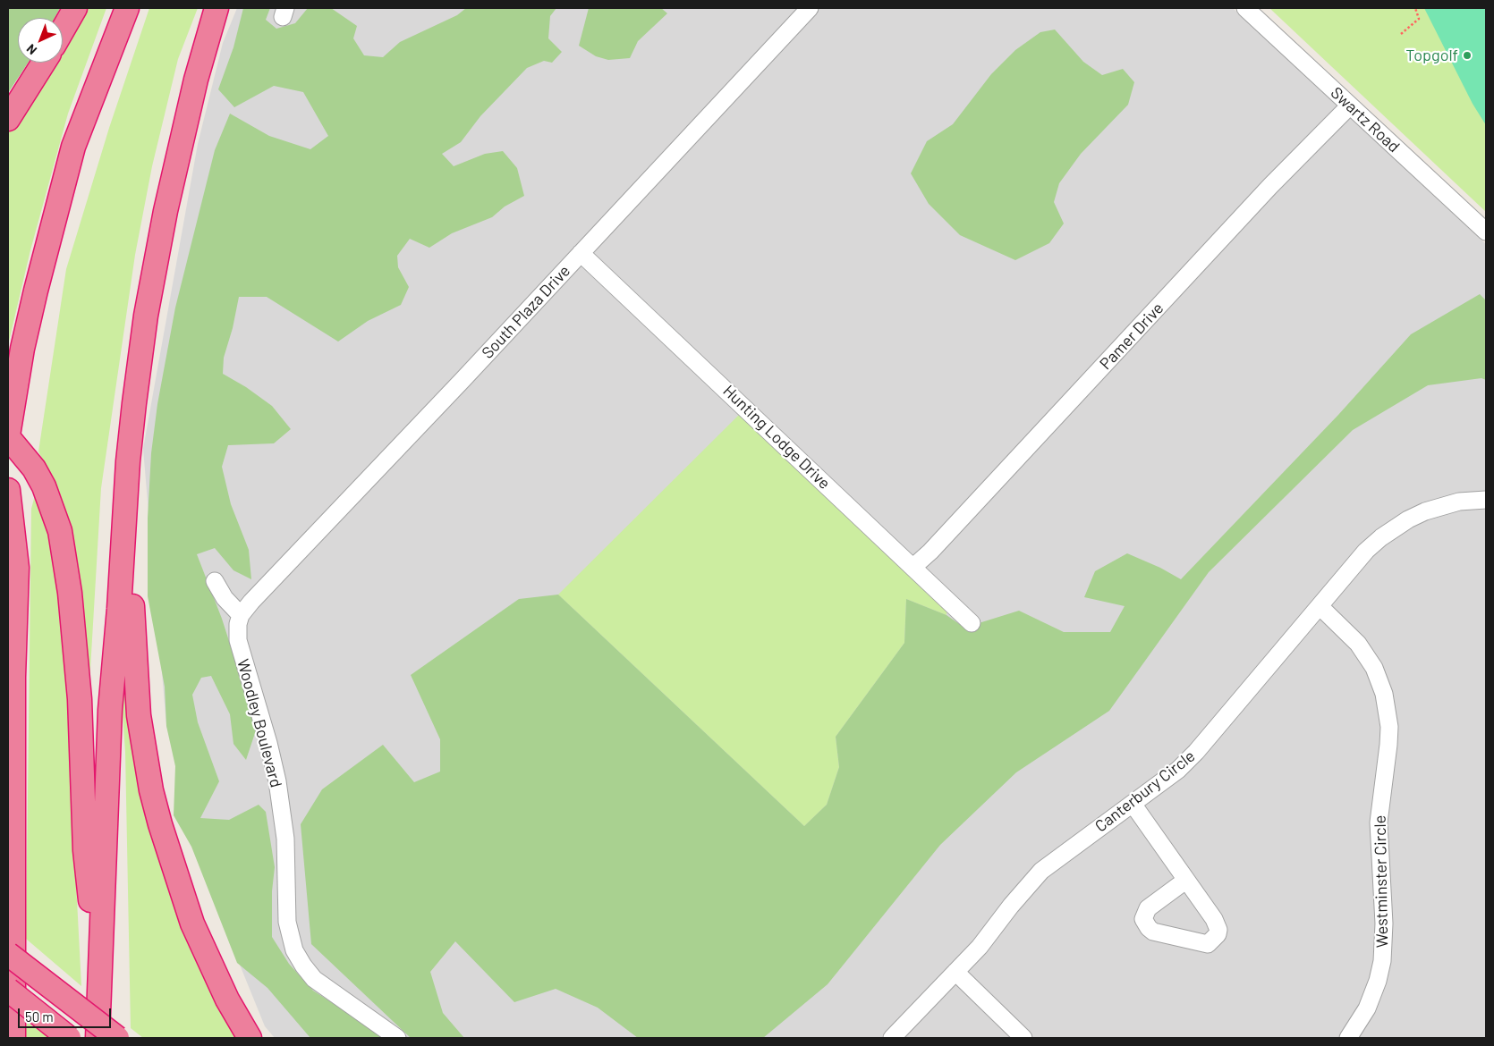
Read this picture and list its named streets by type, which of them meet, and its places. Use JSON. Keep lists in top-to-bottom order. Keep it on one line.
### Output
{"streets":{"street":["Swartz Road","South Plaza Drive","Pamer Drive","Hunting Lodge Drive","Woodley Boulevard","Canterbury Circle","Westminster Circle"]},"crossings":[["Swartz Road","Pamer Drive"],["South Plaza Drive","Hunting Lodge Drive"],["South Plaza Drive","Woodley Boulevard"],["Pamer Drive","Hunting Lodge Drive"],["Canterbury Circle","Westminster Circle"]],"places":["Topgolf"],"scale_bar":"50 m","north":"bottom left"}
